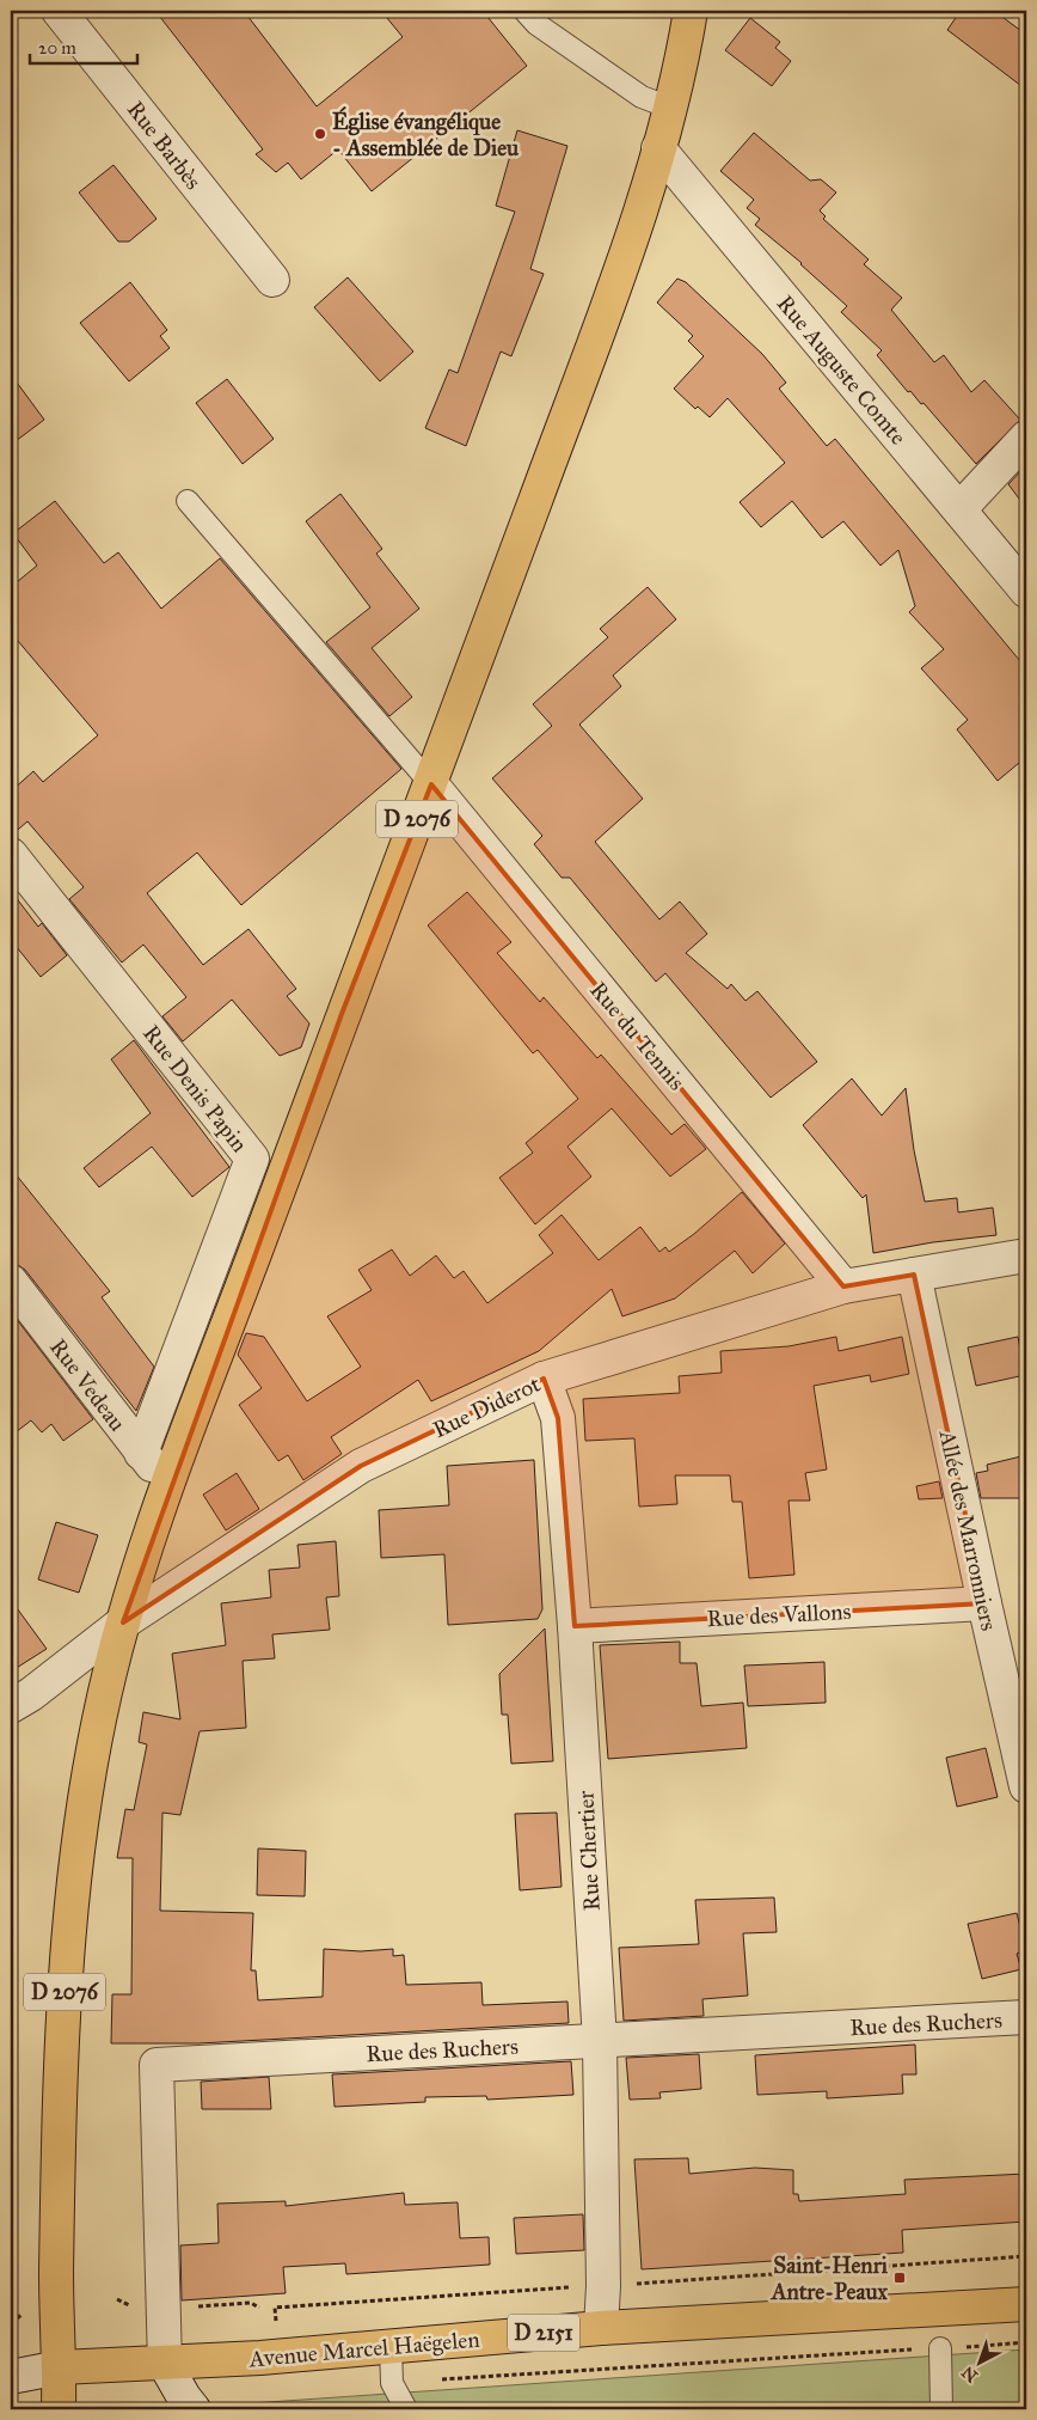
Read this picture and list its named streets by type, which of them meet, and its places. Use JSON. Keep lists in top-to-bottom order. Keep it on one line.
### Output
{"streets":{"main road":["D 2076","D 2151","Avenue Marcel Haëgelen"],"street":["Rue Barbès","Rue Auguste Comte","Rue du Tennis","Rue Denis Papin","Rue Vedeau","Rue Diderot","Allée des Marronniers","Rue des Vallons","Rue Chertier","Rue des Ruchers"]},"crossings":[["Rue Auguste Comte","D 2076"],["D 2076","Rue du Tennis"],["D 2076","Rue Vedeau"],["D 2076","Rue Diderot"],["D 2076","Avenue Marcel Haëgelen"],["Rue du Tennis","Rue Diderot"],["Rue Denis Papin","Rue Vedeau"],["Rue Diderot","Allée des Marronniers"],["Rue Diderot","Rue Chertier"],["Allée des Marronniers","Rue des Vallons"],["Rue des Vallons","Rue Chertier"],["Rue Chertier","Rue des Ruchers"],["Rue Chertier","Avenue Marcel Haëgelen"],["Rue des Ruchers","Avenue Marcel Haëgelen"]],"places":{"other":["Église évangélique - Assemblée de Dieu"],"transit":["Saint-Henri Antre-Peaux"]},"scale_bar":"20 m","north":"bottom left"}
